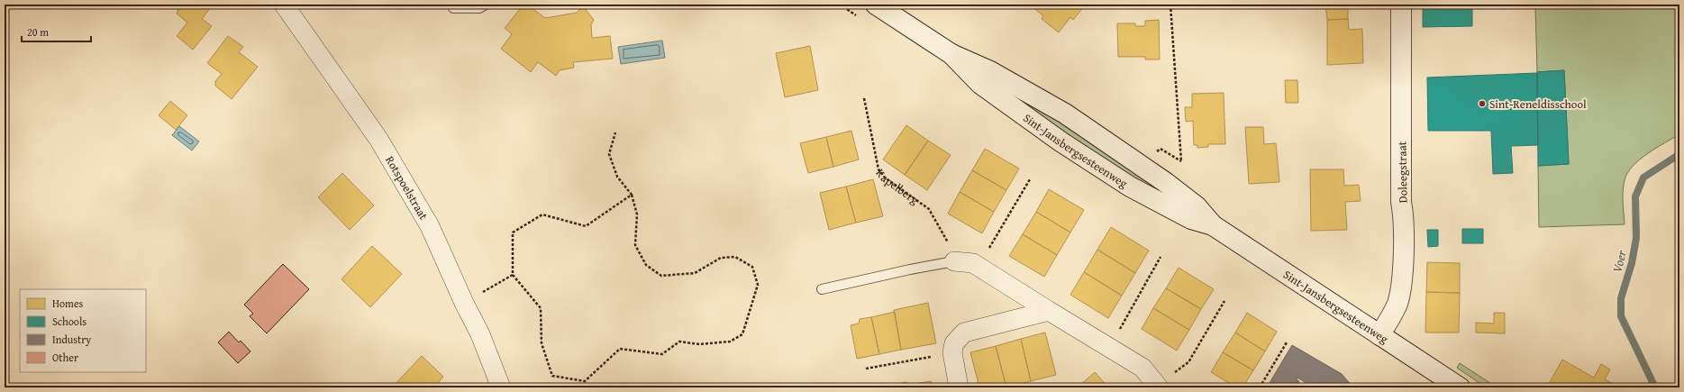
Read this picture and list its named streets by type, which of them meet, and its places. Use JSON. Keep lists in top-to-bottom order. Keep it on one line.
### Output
{"streets":{"main road":["Sint-Jansbergsesteenweg","Doleegstraat"],"street":["Rotspoelstraat"],"path":["Kapelberg"]},"crossings":[["Sint-Jansbergsesteenweg","Doleegstraat"]],"water":["Voer"],"places":["Sint-Reneldisschool"],"legend":["Homes","Schools","Industry","Other"],"scale_bar":"20 m"}
